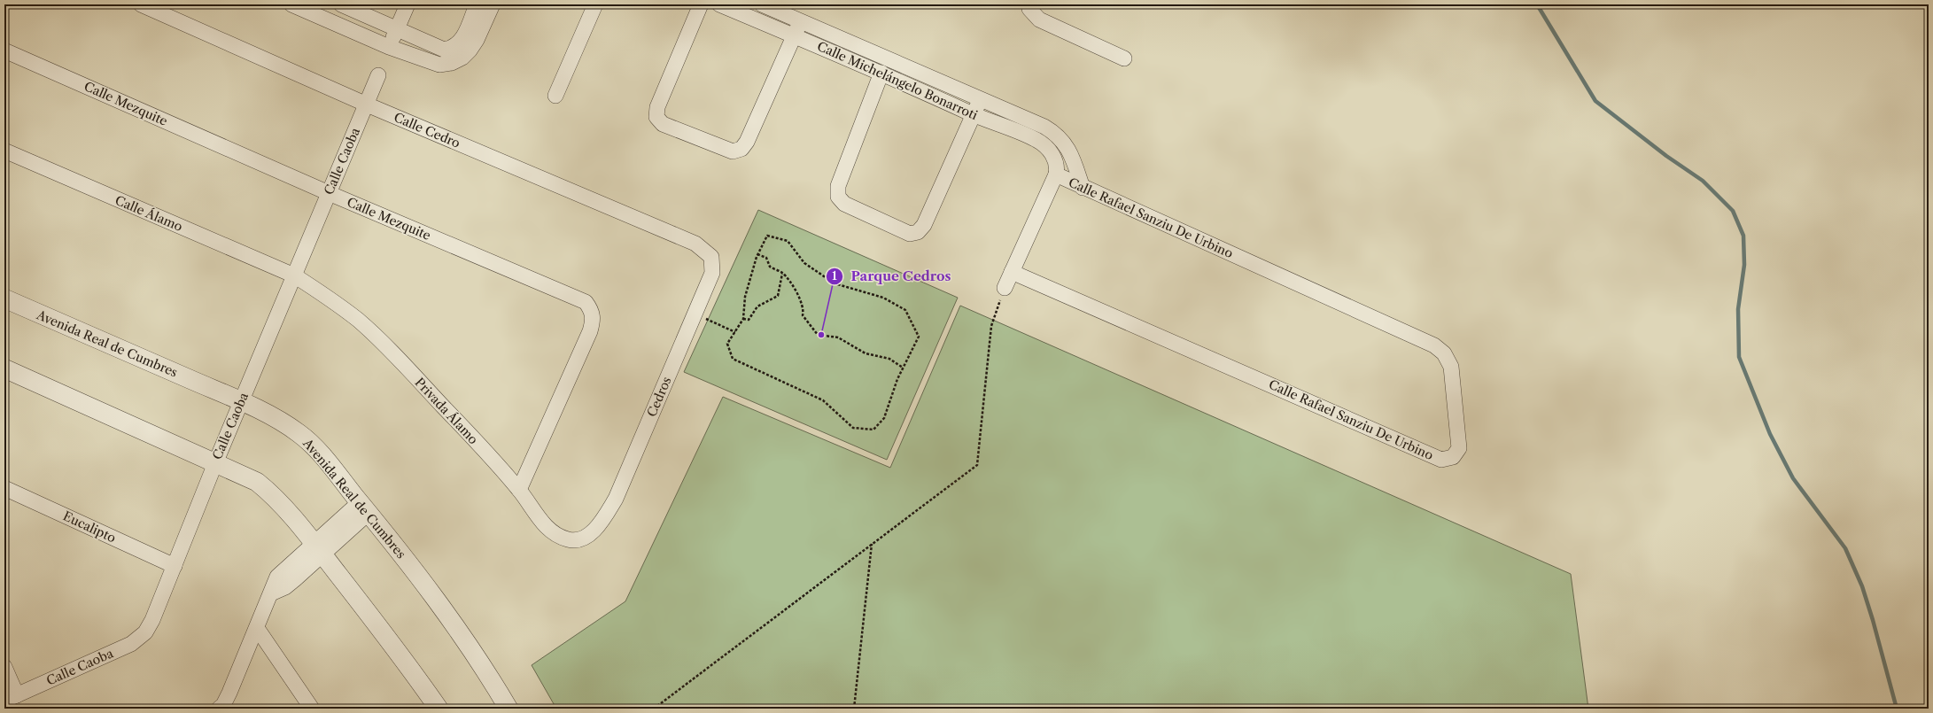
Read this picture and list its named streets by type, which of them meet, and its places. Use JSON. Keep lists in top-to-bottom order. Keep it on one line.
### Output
{"streets":{"street":["Calle Michelángelo Bonarroti","Calle Mezquite","Calle Cedro","Calle Caoba","Calle Álamo","Calle Rafael Sanziu De Urbino","Avenida Real de Cumbres","Cedros","Privada Álamo","Eucalipto"]},"crossings":[["Calle Michelángelo Bonarroti","Calle Rafael Sanziu De Urbino"],["Calle Mezquite","Calle Caoba"],["Calle Mezquite","Privada Álamo"],["Calle Cedro","Calle Caoba"],["Calle Cedro","Cedros"],["Calle Caoba","Calle Álamo"],["Calle Caoba","Avenida Real de Cumbres"],["Calle Caoba","Privada Álamo"],["Calle Caoba","Eucalipto"],["Calle Álamo","Privada Álamo"],["Cedros","Privada Álamo"]],"places":["Parque Cedros"]}
